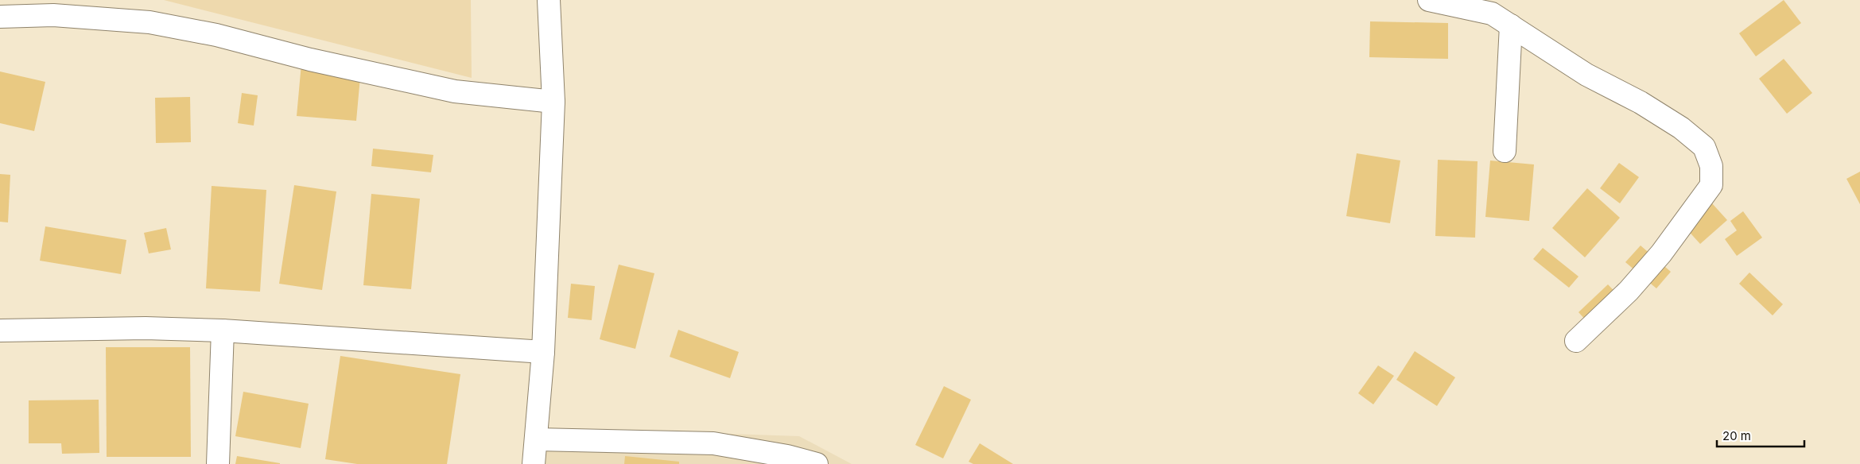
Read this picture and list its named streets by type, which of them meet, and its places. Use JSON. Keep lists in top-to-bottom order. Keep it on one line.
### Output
{"scale_bar":"20 m"}
